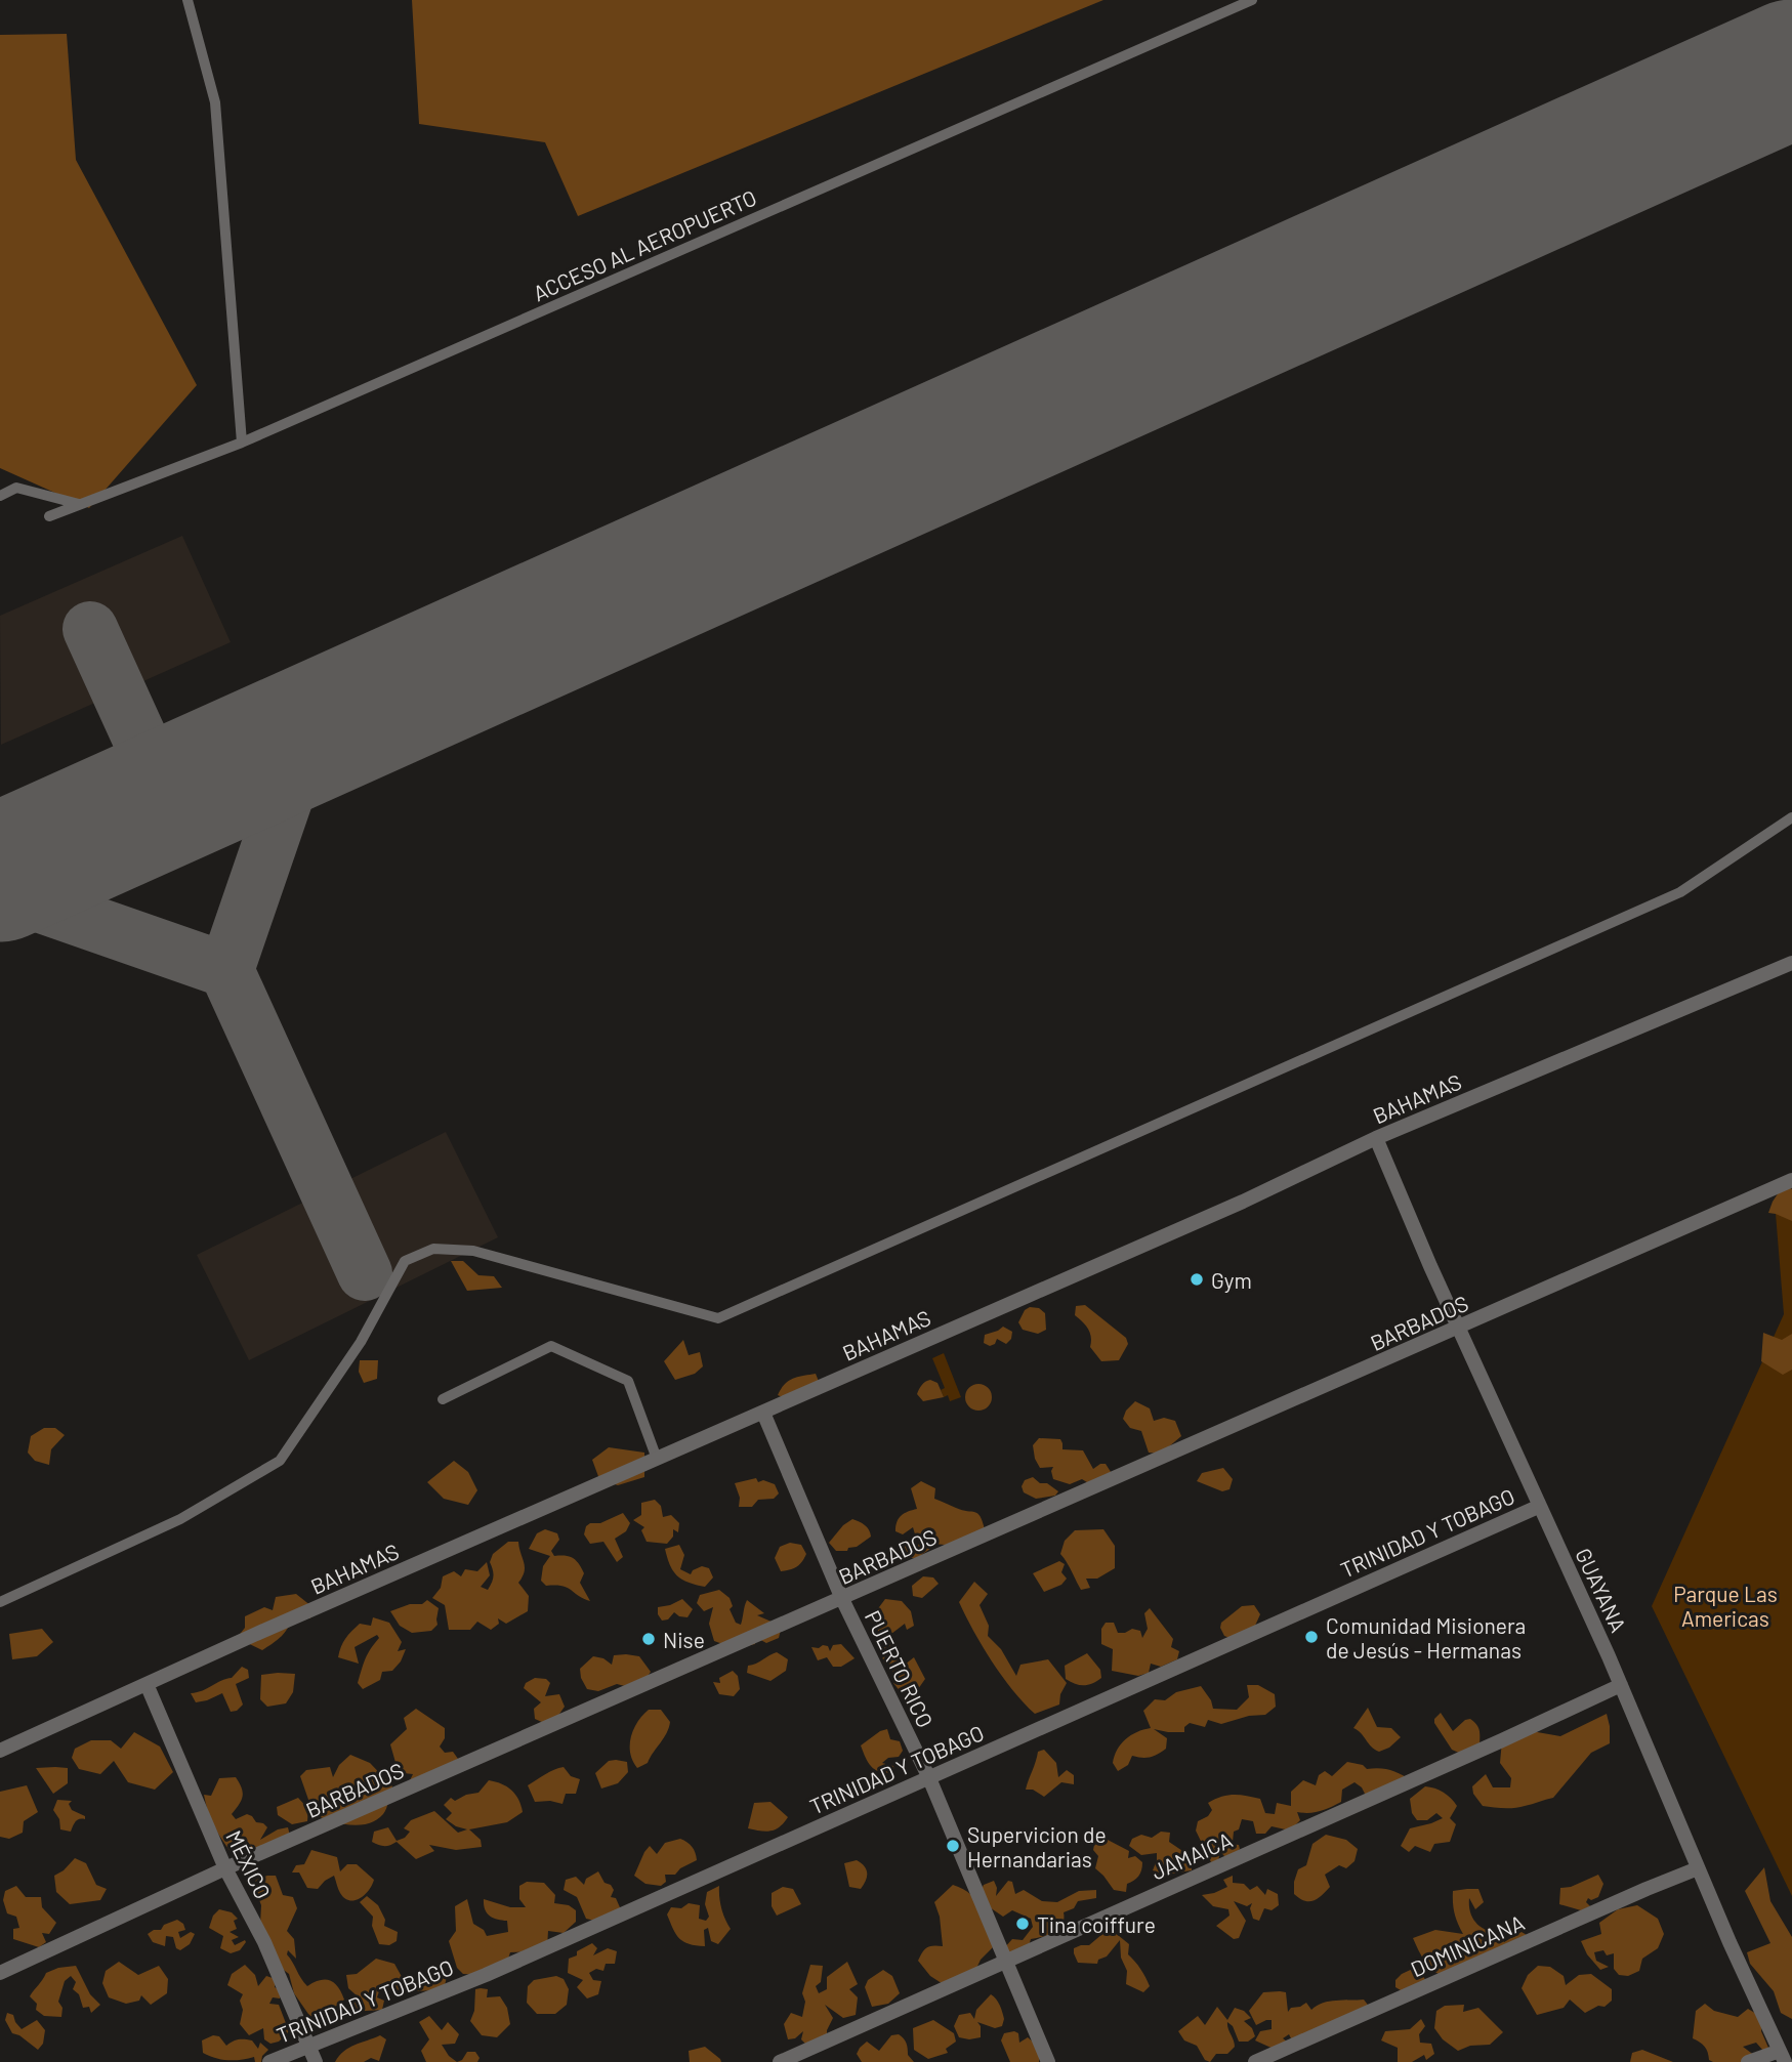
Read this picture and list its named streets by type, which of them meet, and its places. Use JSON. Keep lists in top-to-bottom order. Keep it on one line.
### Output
{"streets":{"street":["BAHAMAS","BARBADOS","TRINIDAD Y TOBAGO","GUAYANA","PUERTO RICO","JAMAICA","MÉXICO","DOMINICANA"],"lane":["ACCESO AL AEROPUERTO"]},"crossings":[["BAHAMAS","GUAYANA"],["BAHAMAS","PUERTO RICO"],["BAHAMAS","MÉXICO"],["BARBADOS","GUAYANA"],["BARBADOS","PUERTO RICO"],["BARBADOS","MÉXICO"],["TRINIDAD Y TOBAGO","GUAYANA"],["TRINIDAD Y TOBAGO","PUERTO RICO"],["TRINIDAD Y TOBAGO","MÉXICO"],["GUAYANA","JAMAICA"],["GUAYANA","DOMINICANA"],["PUERTO RICO","JAMAICA"]],"parks":["Parque Las Americas"],"places":["Gym","Comunidad Misionera de Jesús - Hermanas","Nise","Supervicion de Hernandarias","Tina coiffure"]}
